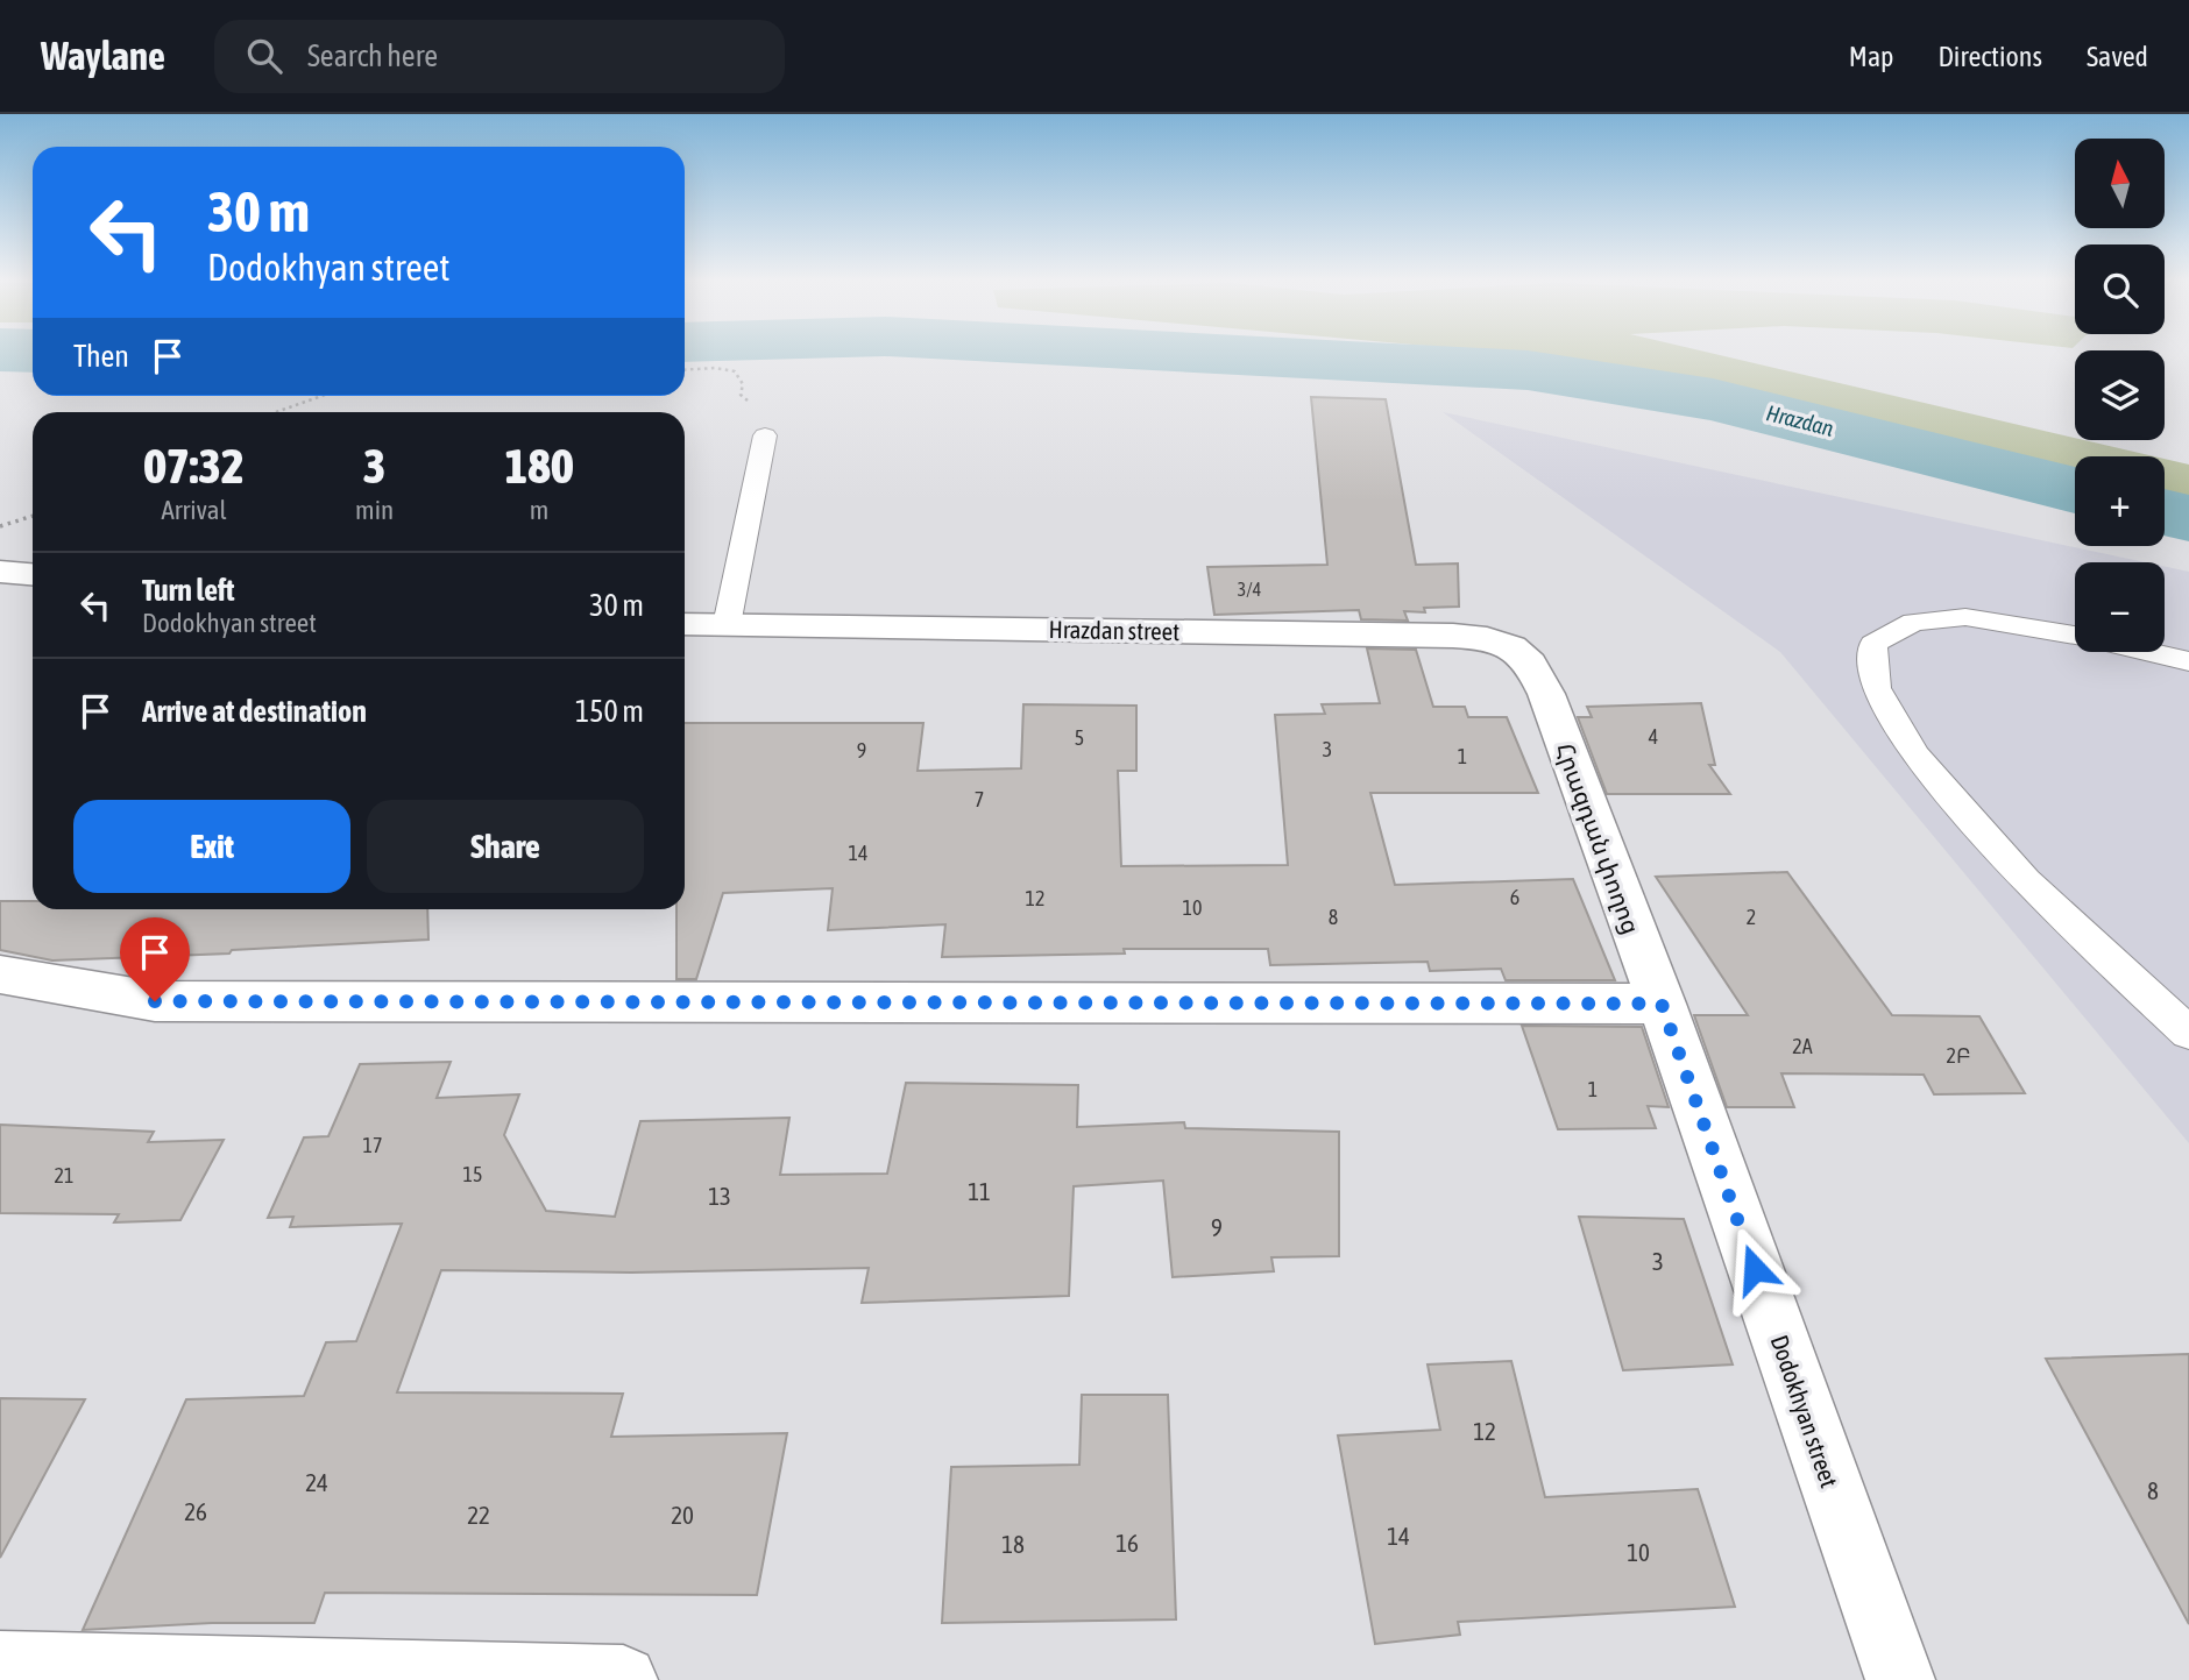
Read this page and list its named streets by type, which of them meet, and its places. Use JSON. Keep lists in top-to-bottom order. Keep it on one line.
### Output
{"streets":{"street":["Հրազդան փողոց","Dodokhyan street"]},"crossings":[["Հրազդան փողոց","Dodokhyan street"]],"water":["Hrazdan"],"house_numbers":["3/4","4","5","3","9","1","7","14","6","12","10","8","2","2A","2Բ","1","17","15","21","11","13","9","3","12","24","8","26","22","20","14","16","18","10"],"north":"top","page":{"header":"Waylane","search":"Search here","nav":["Map","Directions","Saved"],"map_buttons":["+","−"],"turn":["30 m","Dodokhyan street"],"then":"Then","eta":["07:32","Arrival","3","min","180","m"],"list":[{"name":"Turn left","note":"Dodokhyan street","value":"30 m"},{"name":"Arrive at destination","value":"150 m"}],"buttons":["Exit","Share"]}}
